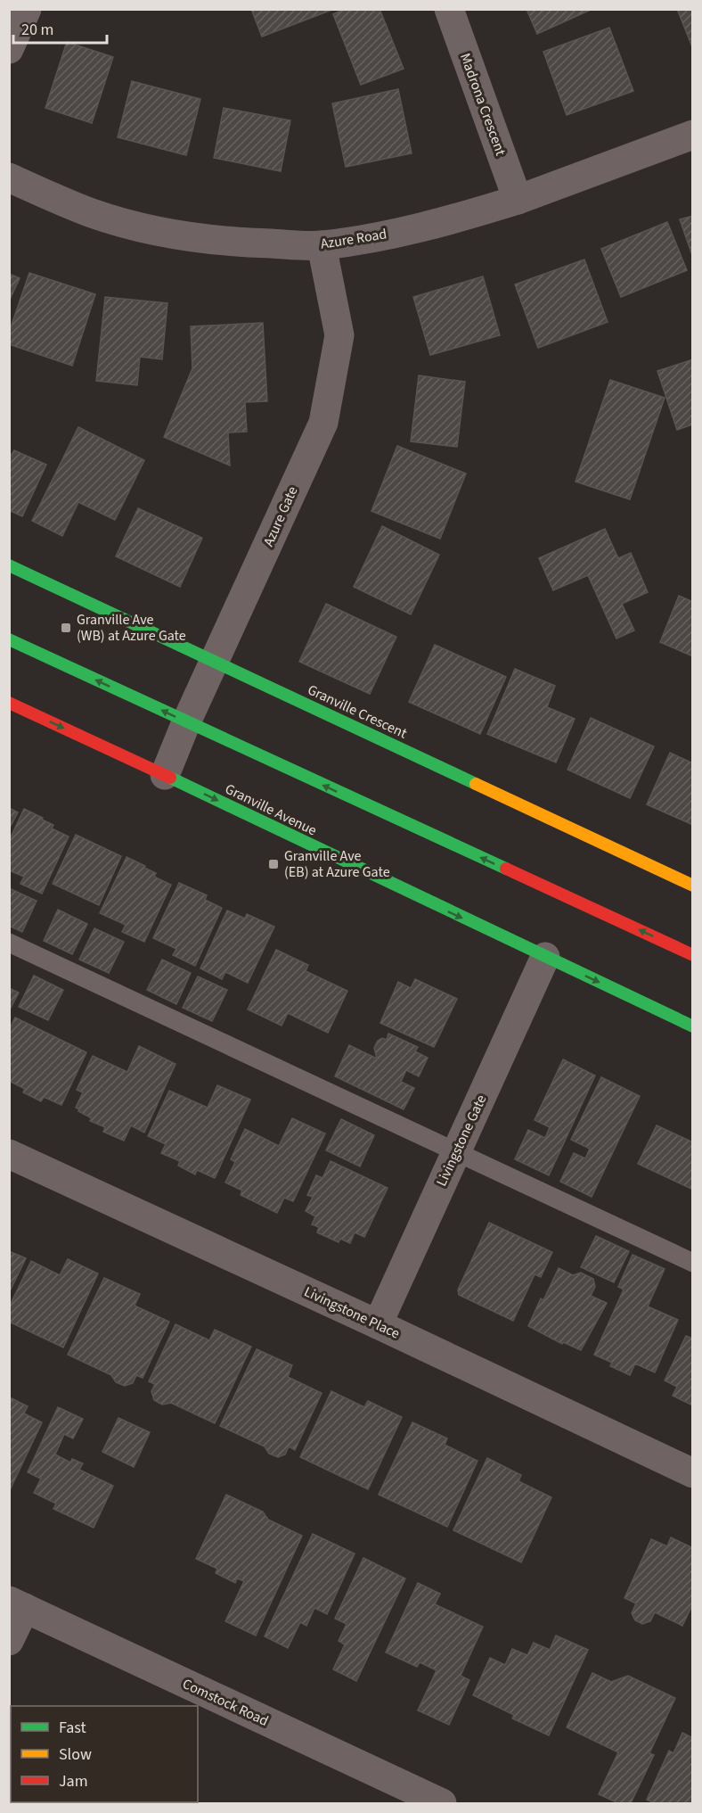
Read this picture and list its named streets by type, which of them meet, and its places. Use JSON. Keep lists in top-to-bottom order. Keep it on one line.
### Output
{"streets":{"main road":["Granville Crescent","Granville Avenue"],"street":["Madrona Crescent","Azure Road","Azure Gate","Livingstone Gate","Livingstone Place","Comstock Road"]},"crossings":[["Madrona Crescent","Azure Road"],["Azure Road","Azure Gate"],["Azure Gate","Granville Crescent"],["Azure Gate","Granville Avenue"],["Granville Avenue","Livingstone Gate"],["Livingstone Gate","Livingstone Place"]],"places":{"transit":["Granville Ave (WB) at Azure Gate","Granville Ave (EB) at Azure Gate"]},"legend":["Fast","Slow","Jam"],"scale_bar":"20 m"}
